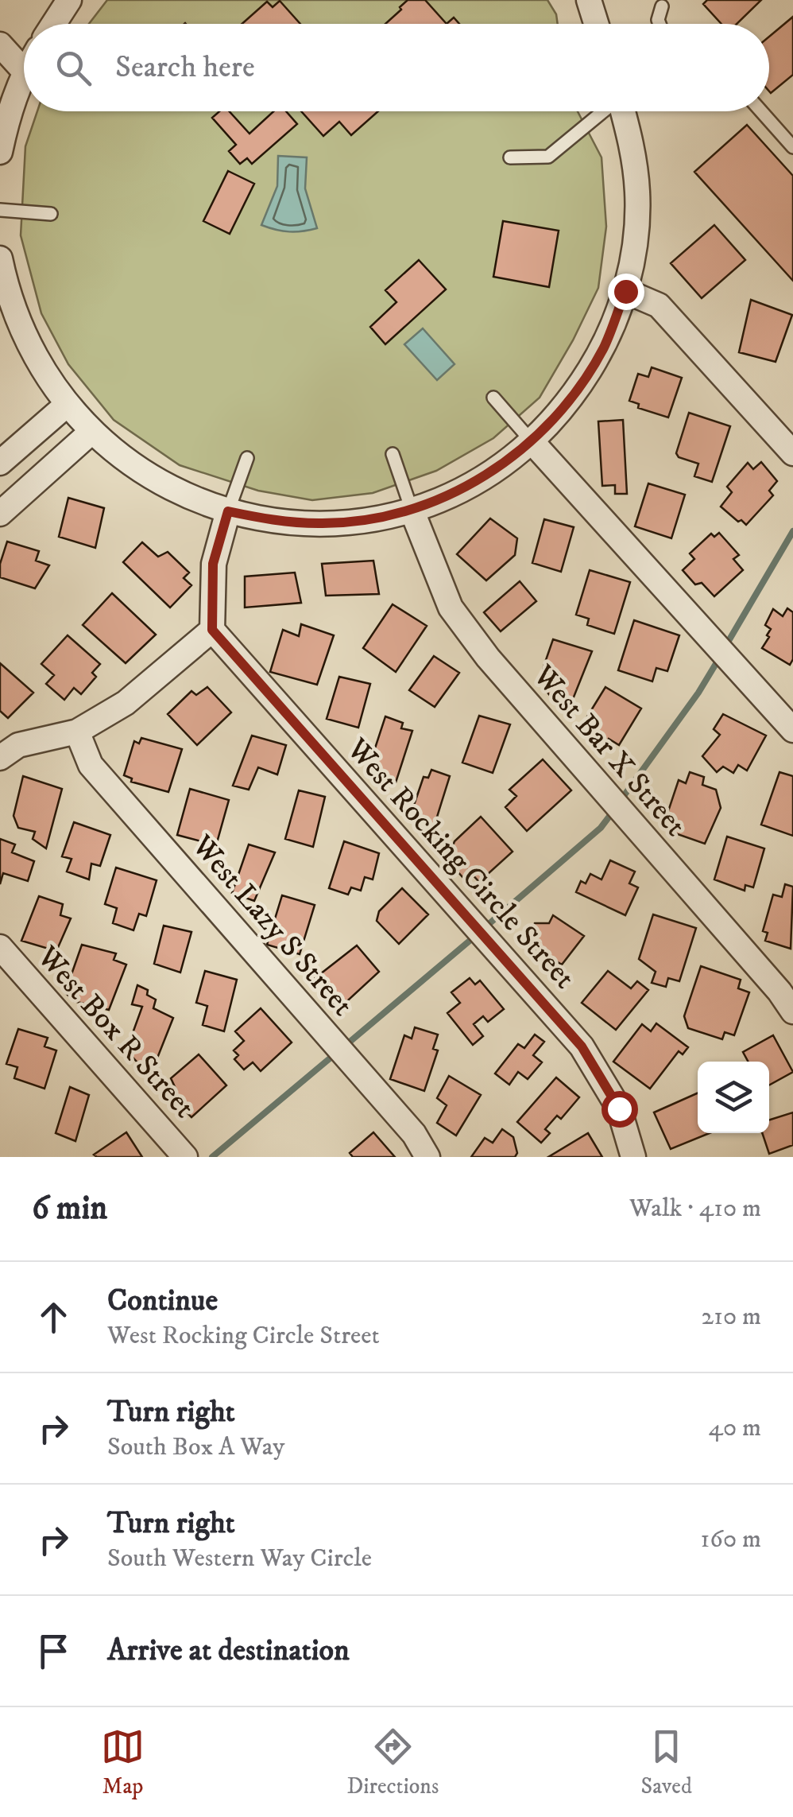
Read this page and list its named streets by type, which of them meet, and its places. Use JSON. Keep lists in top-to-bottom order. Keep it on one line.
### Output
{"streets":{"street":["West Bar X Street","West Rocking Circle Street","West Lazy S Street","West Box R Street"]},"page":{"search":"Search here","heading":["6 min","Walk · 410 m"],"list":[["Continue","West Rocking Circle Street","210 m"],["Turn right","South Box A Way","40 m"],["Turn right","South Western Way Circle","160 m"],"Arrive at destination"],"nav":["Map","Directions","Saved"]}}
